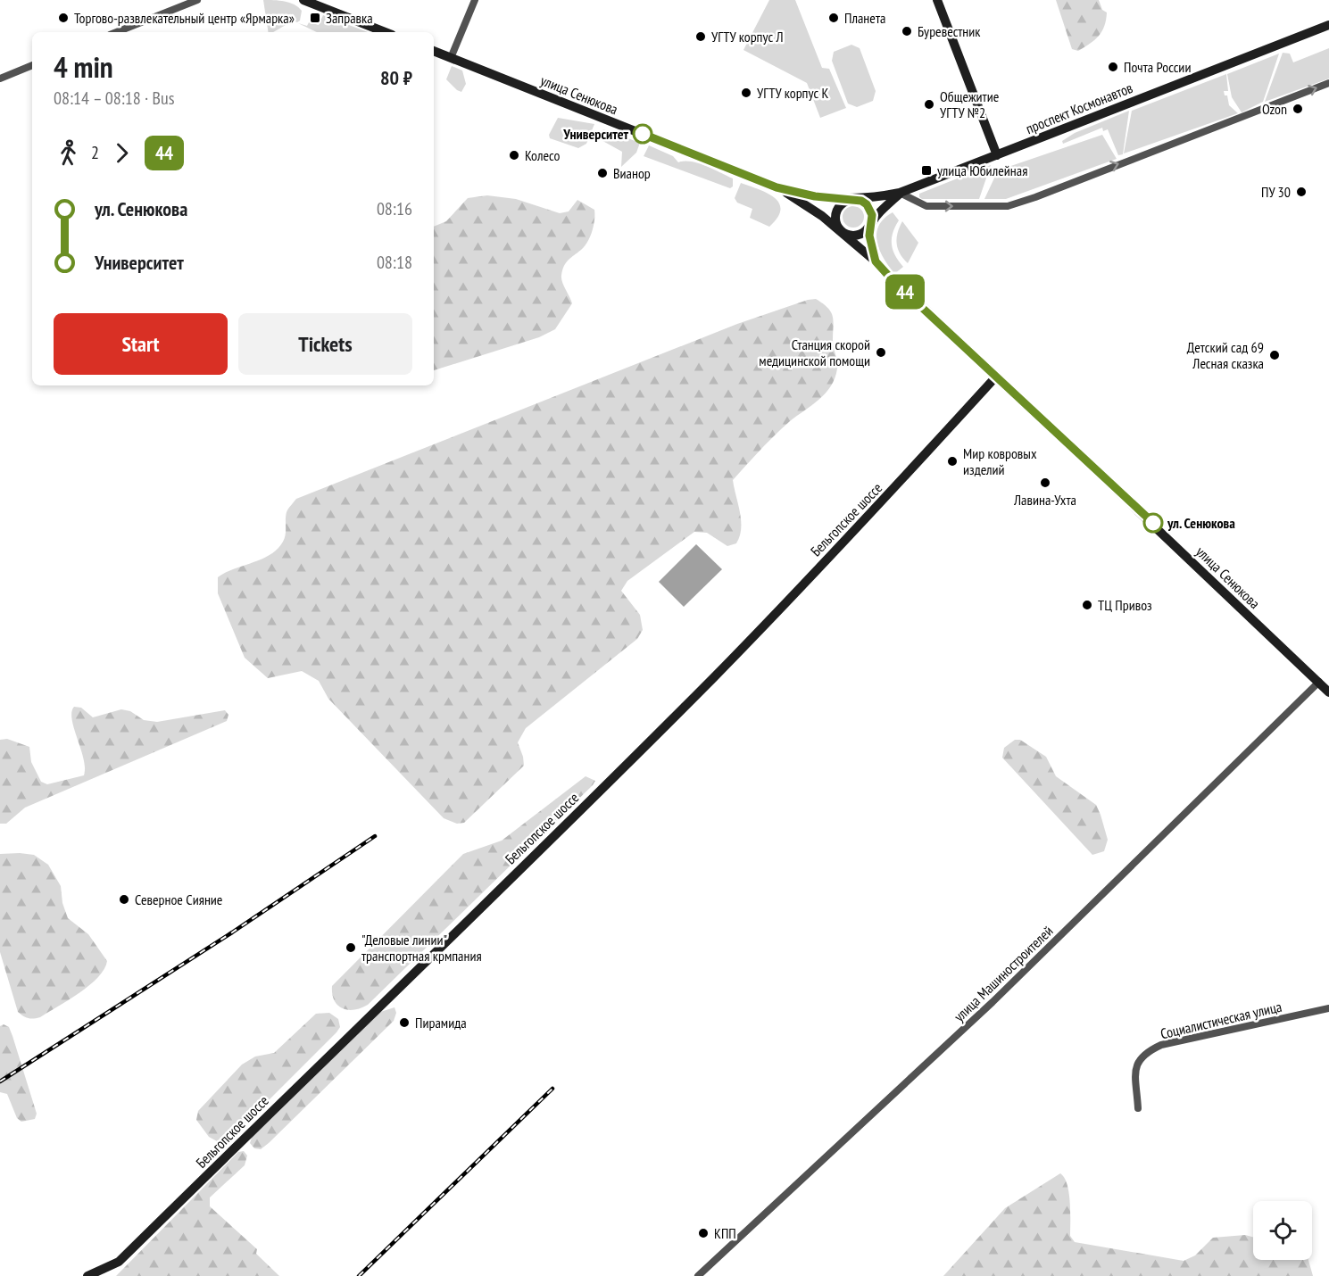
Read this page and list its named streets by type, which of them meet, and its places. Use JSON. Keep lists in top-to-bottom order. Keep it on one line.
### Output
{"streets":{"main road":["улица Сенюкова","проспект Космонавтов","Бельгопское шоссе"],"street":["улица Машиностроителей","Социалистическая улица"]},"crossings":[["улица Сенюкова","проспект Космонавтов"],["улица Сенюкова","Бельгопское шоссе"],["улица Сенюкова","улица Машиностроителей"]],"places":{"other":["Торгово-развлекательный центр «Ярмарка»","Планета","Буревестник","УГТУ корпус Л","Почта России","УГТУ корпус К","Общежитие УГТУ №2","Ozon","Университет","Колесо","Вианор","ПУ 30","Станция скорой медицинской помощи","Детский сад 69 Лесная сказка","Мир ковровых изделий","Лавина-Ухта","ул. Сенюкова","ТЦ Привоз","Северное Сияние","\"Деловые линии\" транспортная крмпания","Пирамида","КПП"],"transit":["Заправка","улица Юбилейная"]},"lines":["bus line 44"],"page":{"on_map":"44","heading":["4 min","08:14 – 08:18 · Bus","80 ₽"],"legs":["2","44"],"list":[{"name":"ул. Сенюкова","value":"08:16"},{"name":"Университет","value":"08:18"}],"buttons":["Start","Tickets"]}}
